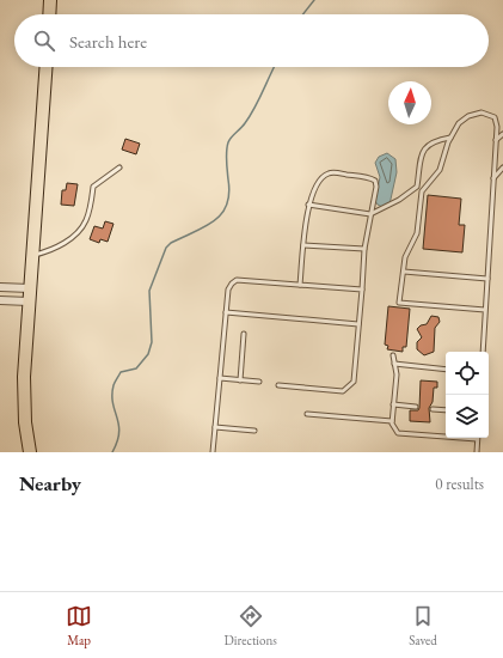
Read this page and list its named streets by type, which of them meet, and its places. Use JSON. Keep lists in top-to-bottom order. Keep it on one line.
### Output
{"north":"top","page":{"search":"Search here","heading":["Nearby","0 results"],"nav":["Map","Directions","Saved"]}}
